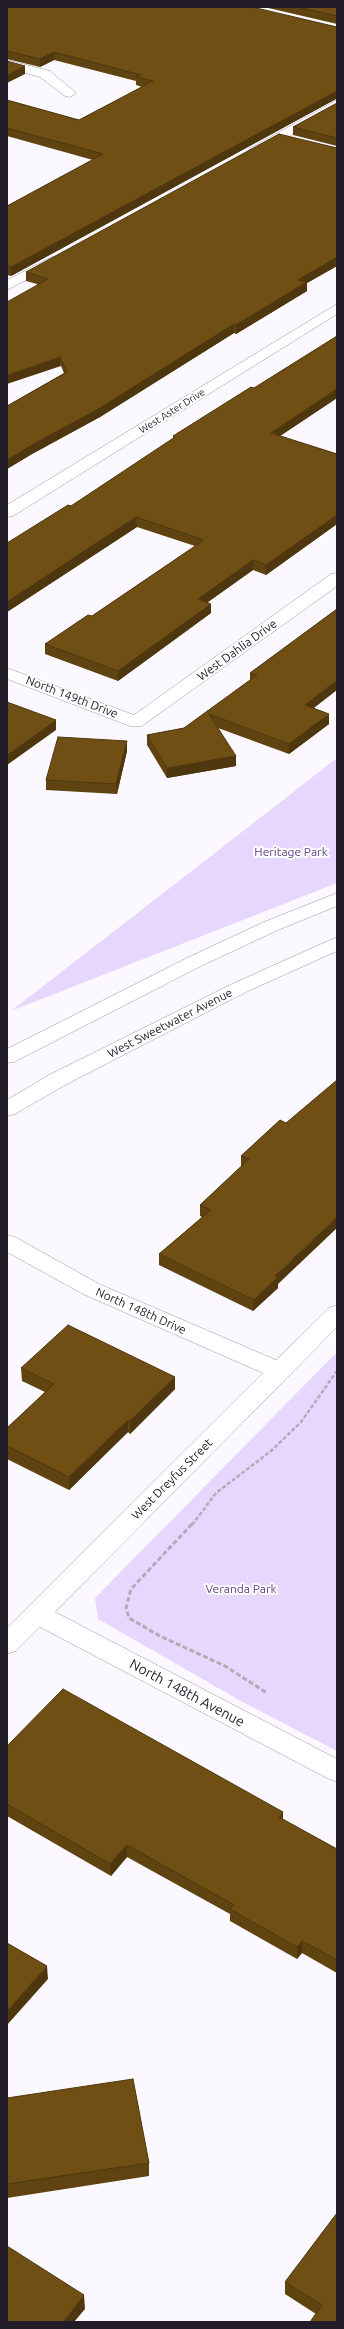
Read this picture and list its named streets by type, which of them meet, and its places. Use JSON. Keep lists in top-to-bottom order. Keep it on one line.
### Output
{"streets":{"street":["West Aster Drive","West Dahlia Drive","North 149th Drive","West Sweetwater Avenue","North 148th Drive","West Dreyfus Street","North 148th Avenue"]},"crossings":[["West Dahlia Drive","North 149th Drive"],["North 148th Drive","West Dreyfus Street"],["West Dreyfus Street","North 148th Avenue"]],"parks":["Heritage Park","Veranda Park"]}
